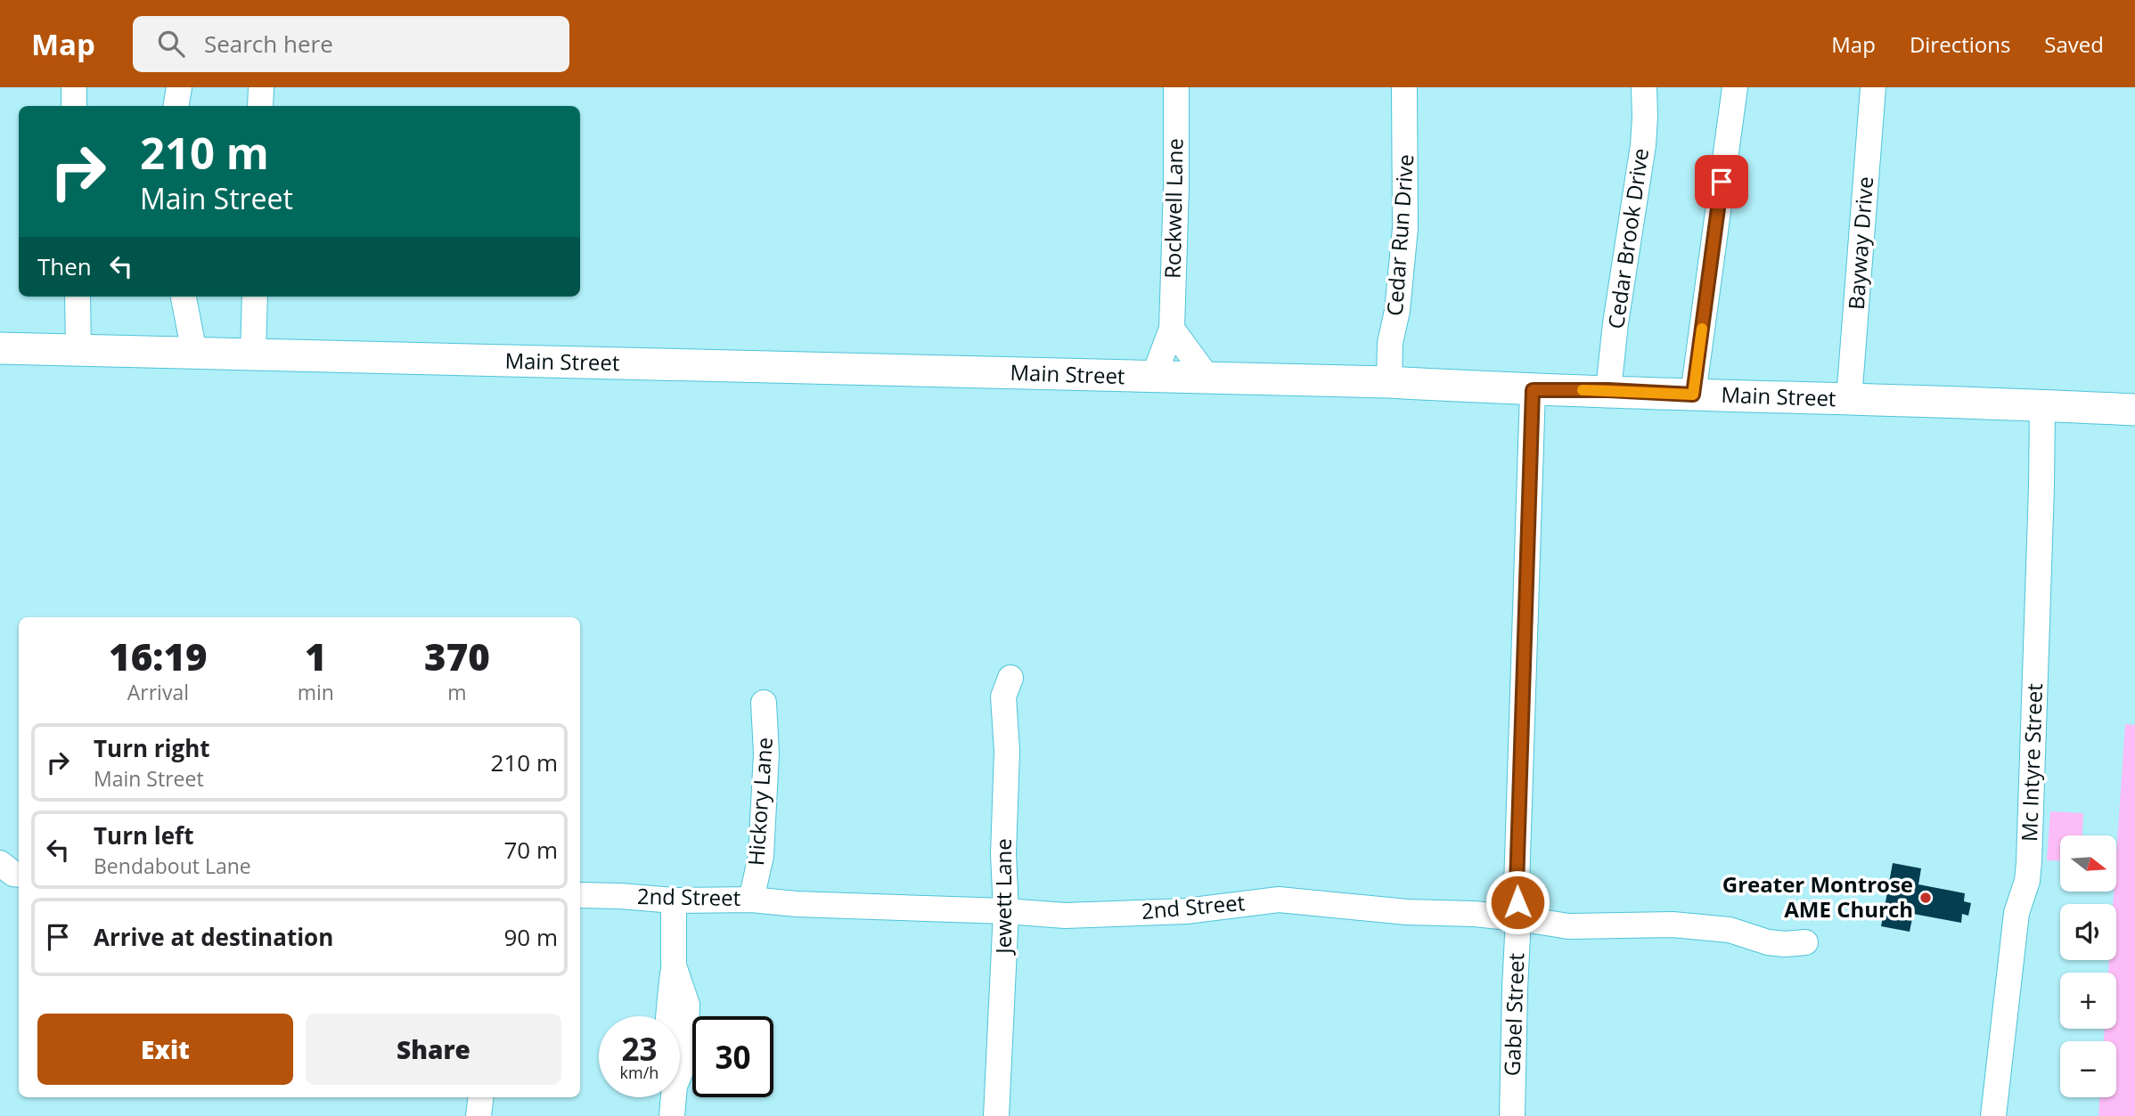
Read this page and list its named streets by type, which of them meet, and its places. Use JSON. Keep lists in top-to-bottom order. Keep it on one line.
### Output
{"streets":{"main road":["Main Street"],"street":["Rockwell Lane","Cedar Run Drive","Cedar Brook Drive","Bayway Drive","Mc Intyre Street","Hickory Lane","Jewett Lane","2nd Street","Gabel Street"]},"crossings":[["Rockwell Lane","Main Street"],["Cedar Run Drive","Main Street"],["Cedar Brook Drive","Main Street"],["Bayway Drive","Main Street"],["Main Street","Mc Intyre Street"],["Main Street","Gabel Street"],["Hickory Lane","2nd Street"],["Jewett Lane","2nd Street"],["2nd Street","Gabel Street"]],"places":["Greater Montrose AME Church"],"north":"right","page":{"header":"Map","search":"Search here","nav":["Map","Directions","Saved"],"turn":["210 m","Main Street"],"then":"Then","eta":["16:19","Arrival","1","min","370","m"],"list":[{"name":"Turn right","note":"Main Street","value":"210 m"},{"name":"Turn left","note":"Bendabout Lane","value":"70 m"},{"name":"Arrive at destination","value":"90 m"}],"map_buttons":["+","−"],"buttons":["Exit","Share"],"speed":"23 km/h","limit":"30"}}
